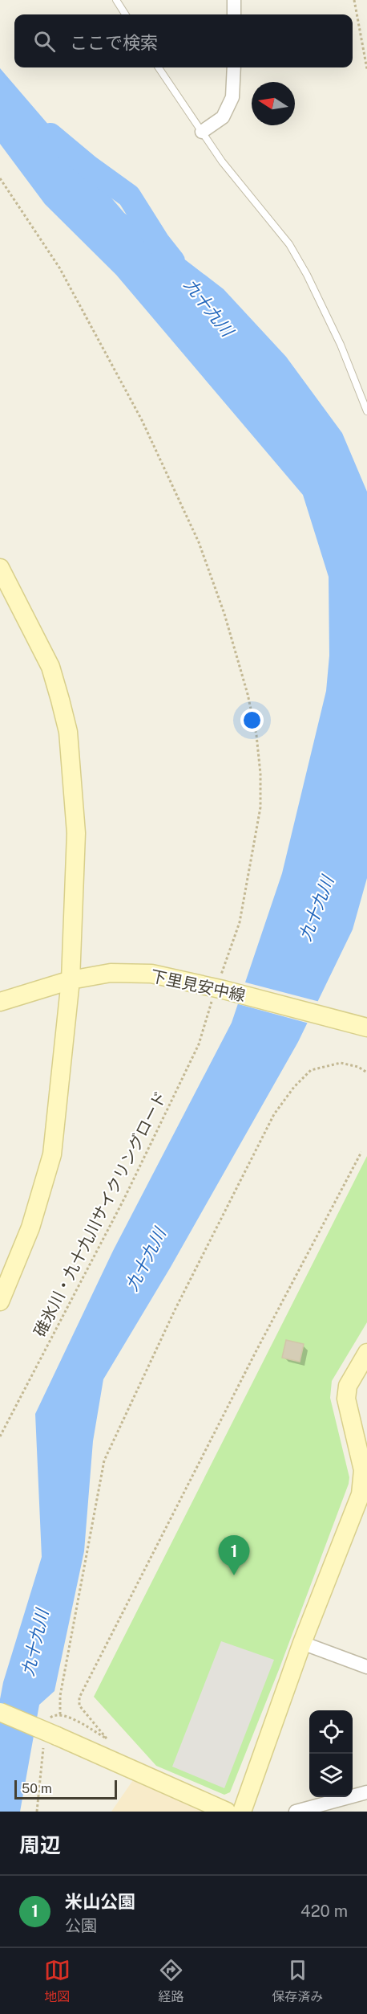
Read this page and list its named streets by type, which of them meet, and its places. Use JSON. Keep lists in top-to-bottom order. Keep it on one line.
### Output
{"streets":{"street":["下里見安中線"],"path":["碓氷川・九十九川サイクリングロード"]},"crossings":[["下里見安中線","碓氷川・九十九川サイクリングロード"]],"water":["九十九川"],"scale_bar":"50 m","north":"left","page":{"search":"ここで検索","pins":"1","scale":"50 m","heading":"周辺","list":[{"mark":"1","name":"米山公園","note":"公園","value":"420 m"}],"nav":["地図","経路","保存済み"]}}
